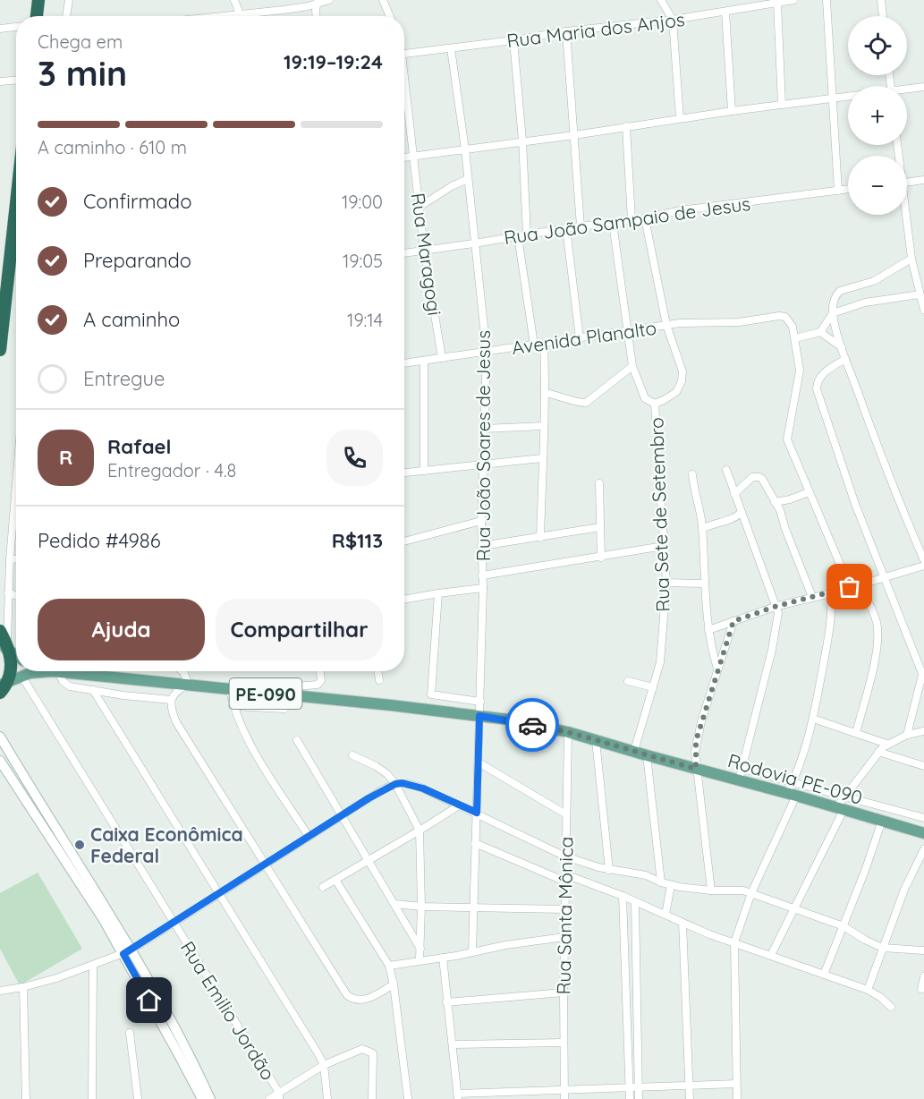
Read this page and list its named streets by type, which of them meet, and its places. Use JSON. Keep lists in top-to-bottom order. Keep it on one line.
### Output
{"streets":{"main road":["PE-090","Rodovia PE-090"],"street":["Rua Maria dos Anjos","Rua João Sampaio de Jesus","Rua Maragogi","Avenida Planalto","Rua João Soares de Jesus","Rua Sete de Setembro","Rua Santa Mônica","Rua Emilio Jordão"]},"crossings":[["Rua Maria dos Anjos","Rua João Soares de Jesus"],["Rua João Sampaio de Jesus","Rua Maragogi"],["Rua João Sampaio de Jesus","Rua João Soares de Jesus"],["Rua Maragogi","Avenida Planalto"],["Avenida Planalto","Rua João Soares de Jesus"],["Rua João Soares de Jesus","Rodovia PE-090"],["Rua Sete de Setembro","Rodovia PE-090"],["Rodovia PE-090","Rua Santa Mônica"],["Rodovia PE-090","Rua Emilio Jordão"]],"places":["Caixa Econômica Federal"],"page":{"map_buttons":["+","−"],"heading":["3 min","Chega em","19:19–19:24"],"panel":["Rafael","Entregador · 4.8","Pedido #4986","R$113"],"bar":"A caminho · 610 m","list":[["Confirmado","19:00"],["Preparando","19:05"],["A caminho","19:14"],"Entregue"],"round":"R","buttons":["Ajuda","Compartilhar"]}}
